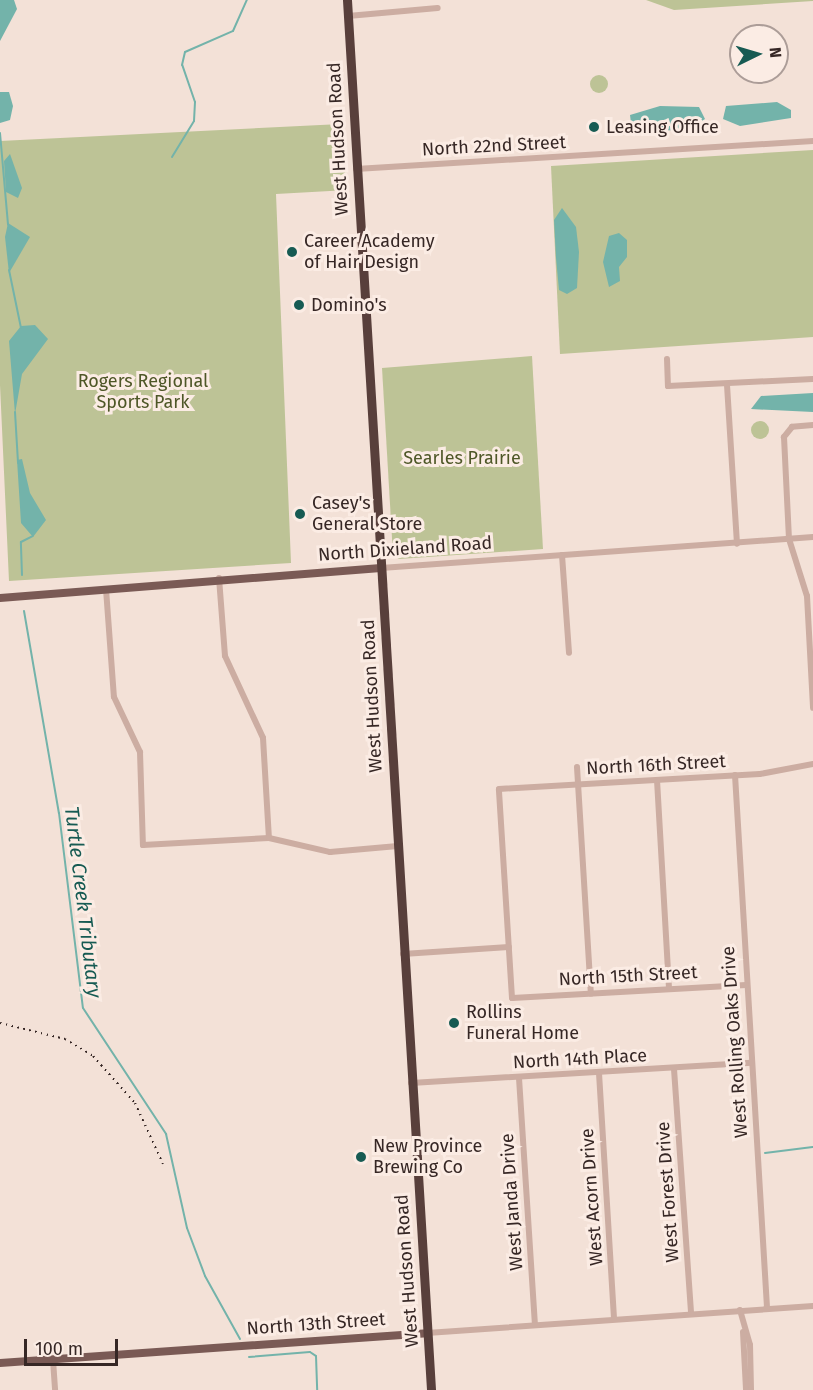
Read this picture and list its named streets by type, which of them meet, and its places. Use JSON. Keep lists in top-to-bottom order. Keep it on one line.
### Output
{"streets":{"highway":["West Hudson Road"],"main road":["North Dixieland Road","North 13th Street"],"street":["North 22nd Street","North 16th Street","North 15th Street","West Rolling Oaks Drive","North 14th Place","West Forest Drive","West Acorn Drive","West Janda Drive"]},"crossings":[["West Hudson Road","North 22nd Street"],["West Hudson Road","North Dixieland Road"],["West Hudson Road","North 14th Place"],["West Hudson Road","North 13th Street"],["North 16th Street","North 15th Street"],["North 16th Street","West Rolling Oaks Drive"],["North 15th Street","West Rolling Oaks Drive"],["West Rolling Oaks Drive","North 14th Place"],["West Rolling Oaks Drive","North 13th Street"],["North 14th Place","West Forest Drive"],["North 14th Place","West Acorn Drive"],["North 14th Place","West Janda Drive"],["West Forest Drive","North 13th Street"],["West Acorn Drive","North 13th Street"],["West Janda Drive","North 13th Street"]],"water":["Turtle Creek Tributary"],"parks":["Rogers Regional Sports Park","Searles Prairie"],"places":["Leasing Office","Career Academy of Hair Design","Domino's","Casey's General Store","Rollins Funeral Home","New Province Brewing Co"],"scale_bar":"100 m","north":"right"}
